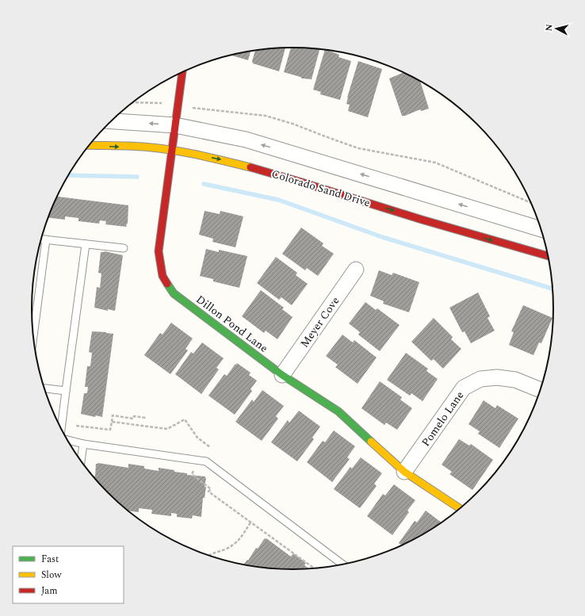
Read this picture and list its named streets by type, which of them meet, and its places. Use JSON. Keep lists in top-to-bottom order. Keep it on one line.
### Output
{"streets":{"street":["Colorado Sand Drive","Meyer Cove","Dillon Pond Lane","Pomelo Lane"]},"crossings":[["Colorado Sand Drive","Dillon Pond Lane"],["Meyer Cove","Dillon Pond Lane"],["Dillon Pond Lane","Pomelo Lane"]],"legend":["Fast","Slow","Jam"],"north":"left"}
